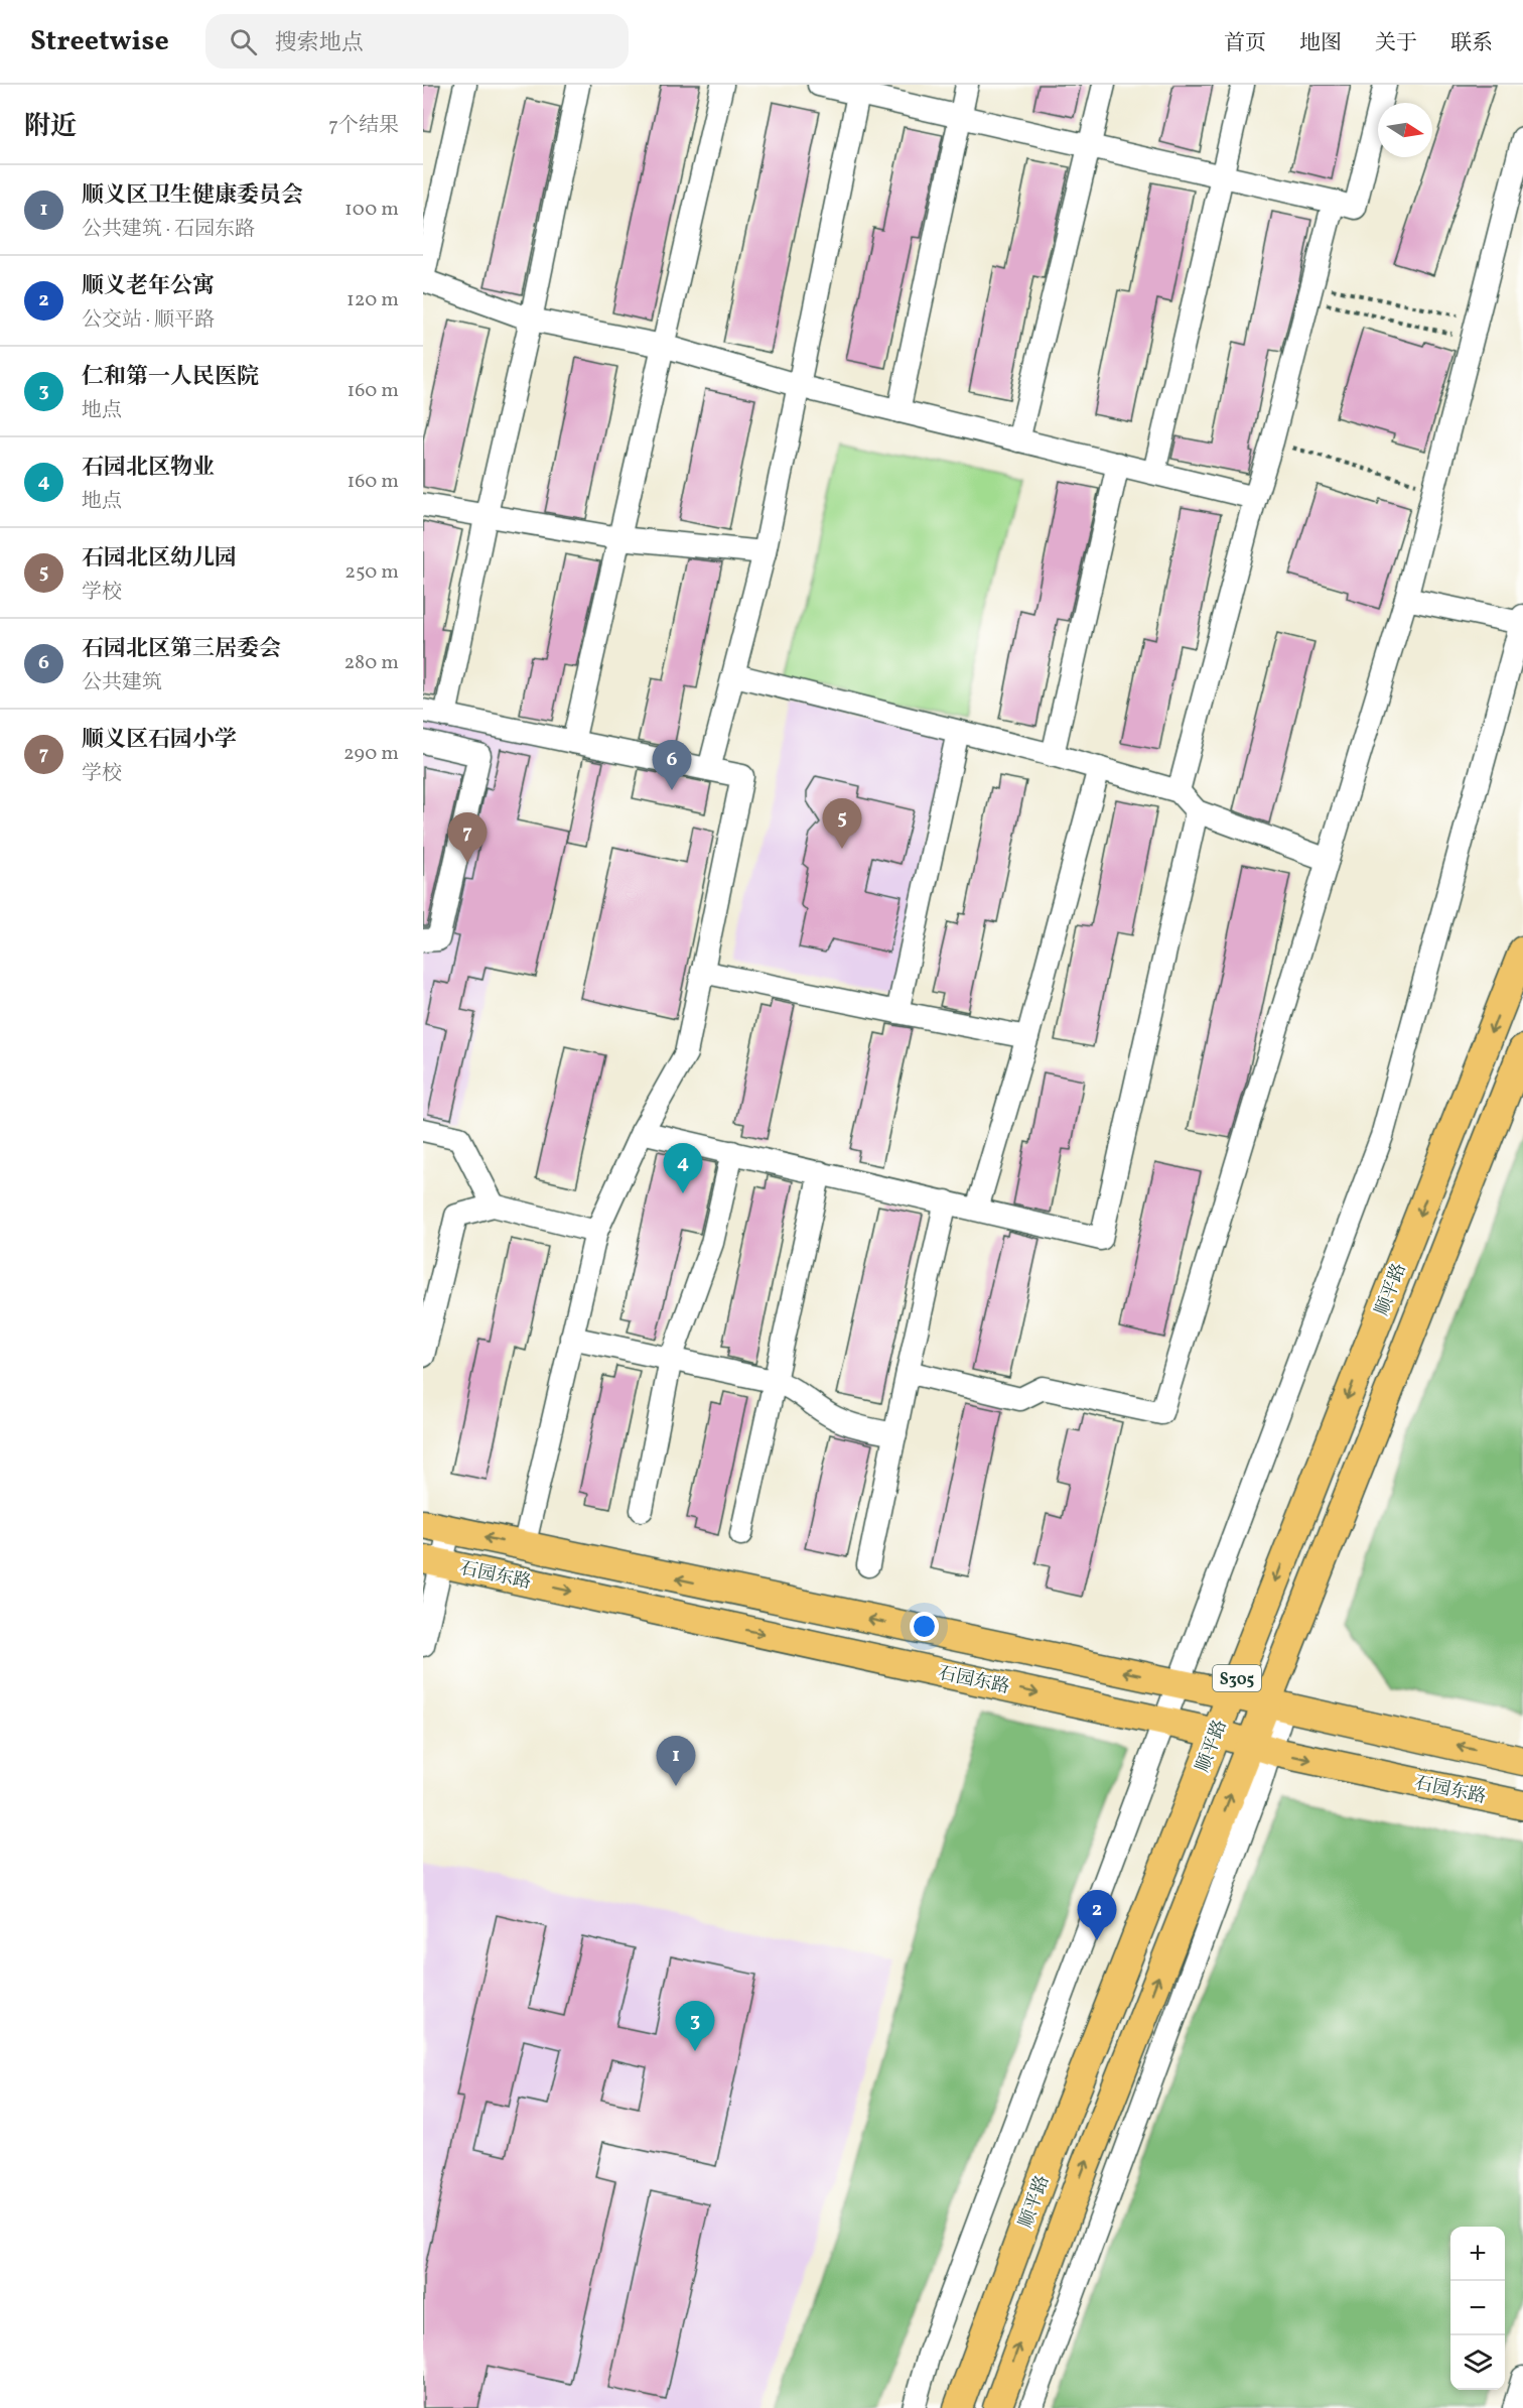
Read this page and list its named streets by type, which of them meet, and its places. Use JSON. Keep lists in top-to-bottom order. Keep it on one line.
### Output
{"streets":{"main road":["顺平路","石园东路","S305"]},"crossings":[["顺平路","石园东路"]],"north":"right","page":{"header":"Streetwise","search":"搜索地点","nav":["首页","地图","关于","联系"],"heading":["附近","7个结果"],"list":[{"mark":"1","name":"顺义区卫生健康委员会","note":"公共建筑 · 石园东路","value":"100 m"},{"mark":"2","name":"顺义老年公寓","note":"公交站 · 顺平路","value":"120 m"},{"mark":"3","name":"仁和第一人民医院","note":"地点","value":"160 m"},{"mark":"4","name":"石园北区物业","note":"地点","value":"160 m"},{"mark":"5","name":"石园北区幼儿园","note":"学校","value":"250 m"},{"mark":"6","name":"石园北区第三居委会","note":"公共建筑","value":"280 m"},{"mark":"7","name":"顺义区石园小学","note":"学校","value":"290 m"}],"pins":["6","5","7","4","1","2","3"],"map_buttons":["+","−"]}}
